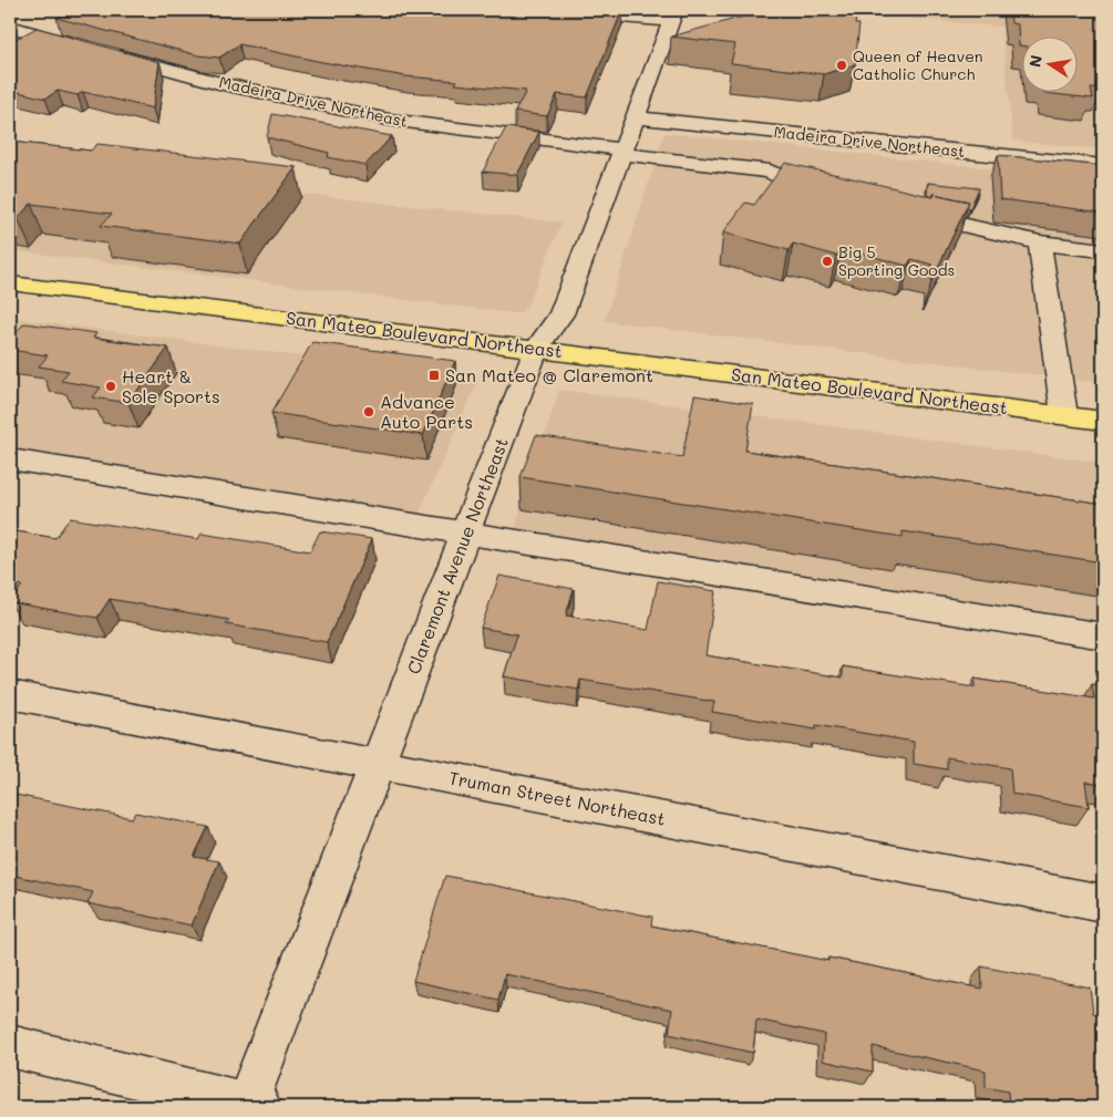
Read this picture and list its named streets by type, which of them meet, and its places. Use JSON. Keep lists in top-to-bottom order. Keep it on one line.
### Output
{"streets":{"main road":["San Mateo Boulevard Northeast"],"street":["Madeira Drive Northeast","Claremont Avenue Northeast","Truman Street Northeast"]},"crossings":[["Madeira Drive Northeast","Claremont Avenue Northeast"],["San Mateo Boulevard Northeast","Claremont Avenue Northeast"],["Claremont Avenue Northeast","Truman Street Northeast"]],"places":{"other":["Queen of Heaven Catholic Church","Big 5 Sporting Goods","Heart & Sole Sports","Advance Auto Parts"],"transit":["San Mateo @ Claremont"]},"north":"left"}
